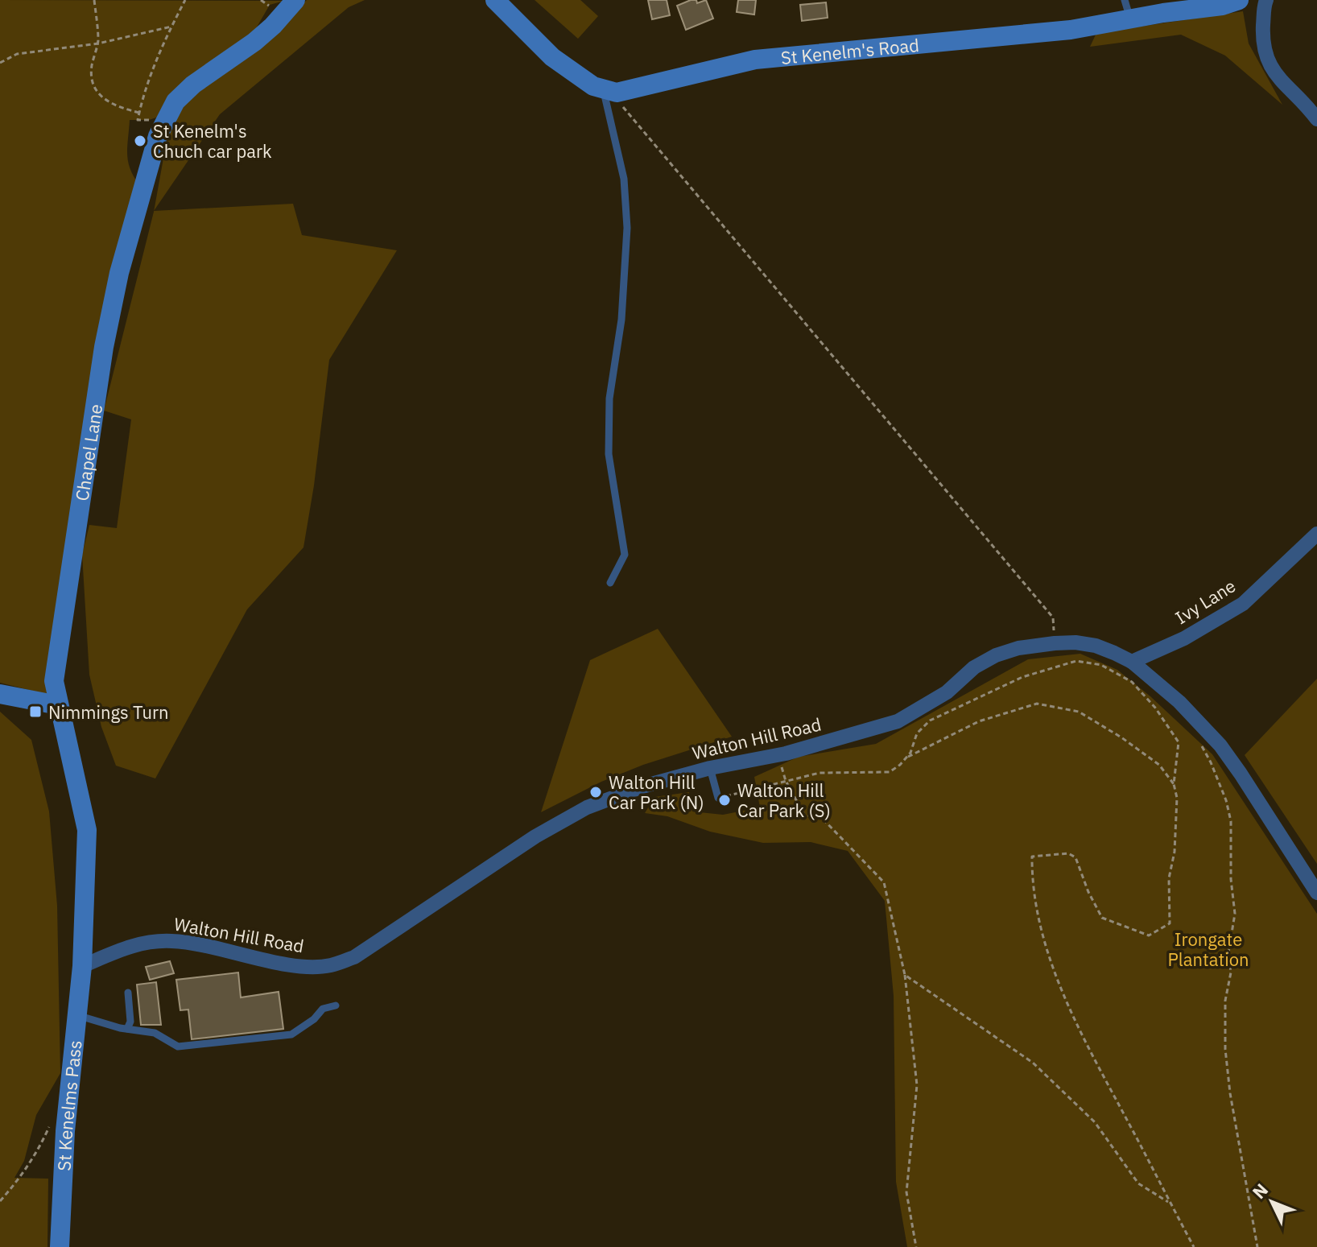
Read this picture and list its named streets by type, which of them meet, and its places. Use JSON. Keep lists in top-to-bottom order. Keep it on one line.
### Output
{"streets":{"street":["St Kenelm's Road","Chapel Lane","Ivy Lane","Walton Hill Road","St Kenelms Pass"]},"crossings":[["Chapel Lane","Walton Hill Road"],["Chapel Lane","St Kenelms Pass"],["Ivy Lane","Walton Hill Road"],["Walton Hill Road","St Kenelms Pass"]],"parks":["Irongate Plantation"],"places":{"other":["St Kenelm's Chuch car park","Walton Hill Car Park (N)","Walton Hill Car Park (S)"],"transit":["Nimmings Turn"]},"north":"top left"}
